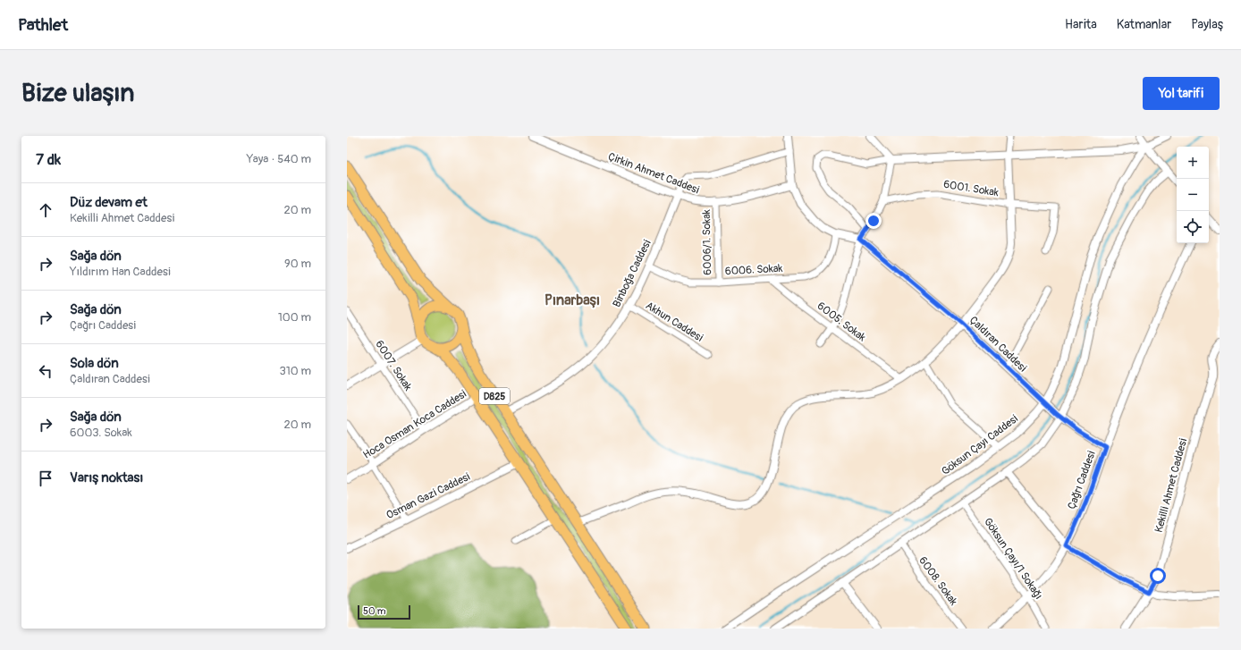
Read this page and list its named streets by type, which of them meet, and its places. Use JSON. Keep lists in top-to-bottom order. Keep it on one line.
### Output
{"streets":{"highway":["D825"],"street":["Çirkin Ahmet Caddesi","6001. Sokak","6006/1. Sokak","6006. Sokak","Binboğa Caddesi","Akhun Caddesi","6005. Sokak","Çaldıran Caddesi","6007. Sokak","Hoca Osman Koca Caddesi","Göksun Çayı Caddesi","Çağrı Caddesi","Kekilli Ahmet Caddesi","Osman Gazi Caddesi","Göksun Çayı/1 Sokağı","6008. Sokak"]},"crossings":[["Çirkin Ahmet Caddesi","6006/1. Sokak"],["Çirkin Ahmet Caddesi","Binboğa Caddesi"],["6006/1. Sokak","6006. Sokak"],["6006. Sokak","Binboğa Caddesi"],["6006. Sokak","6005. Sokak"],["Binboğa Caddesi","Akhun Caddesi"],["Binboğa Caddesi","D825"],["Çaldıran Caddesi","Göksun Çayı Caddesi"],["Çaldıran Caddesi","Çağrı Caddesi"],["6007. Sokak","Hoca Osman Koca Caddesi"],["D825","Hoca Osman Koca Caddesi"],["D825","Osman Gazi Caddesi"],["Çağrı Caddesi","Göksun Çayı/1 Sokağı"]],"districts":["Pınarbaşı"],"scale_bar":"50 m","page":{"header":"Pathlet","nav":["Harita","Katmanlar","Paylaş"],"buttons":"Yol tarifi","title":"Bize ulaşın","heading":["7 dk","Yaya · 540 m"],"map_buttons":["+","−"],"list":[["Düz devam et","Kekilli Ahmet Caddesi","20 m"],["Sağa dön","Yıldırım Han Caddesi","90 m"],["Sağa dön","Çağrı Caddesi","100 m"],["Sola dön","Çaldıran Caddesi","310 m"],["Sağa dön","6003. Sokak","20 m"],"Varış noktası"],"scale":"50 m"}}
